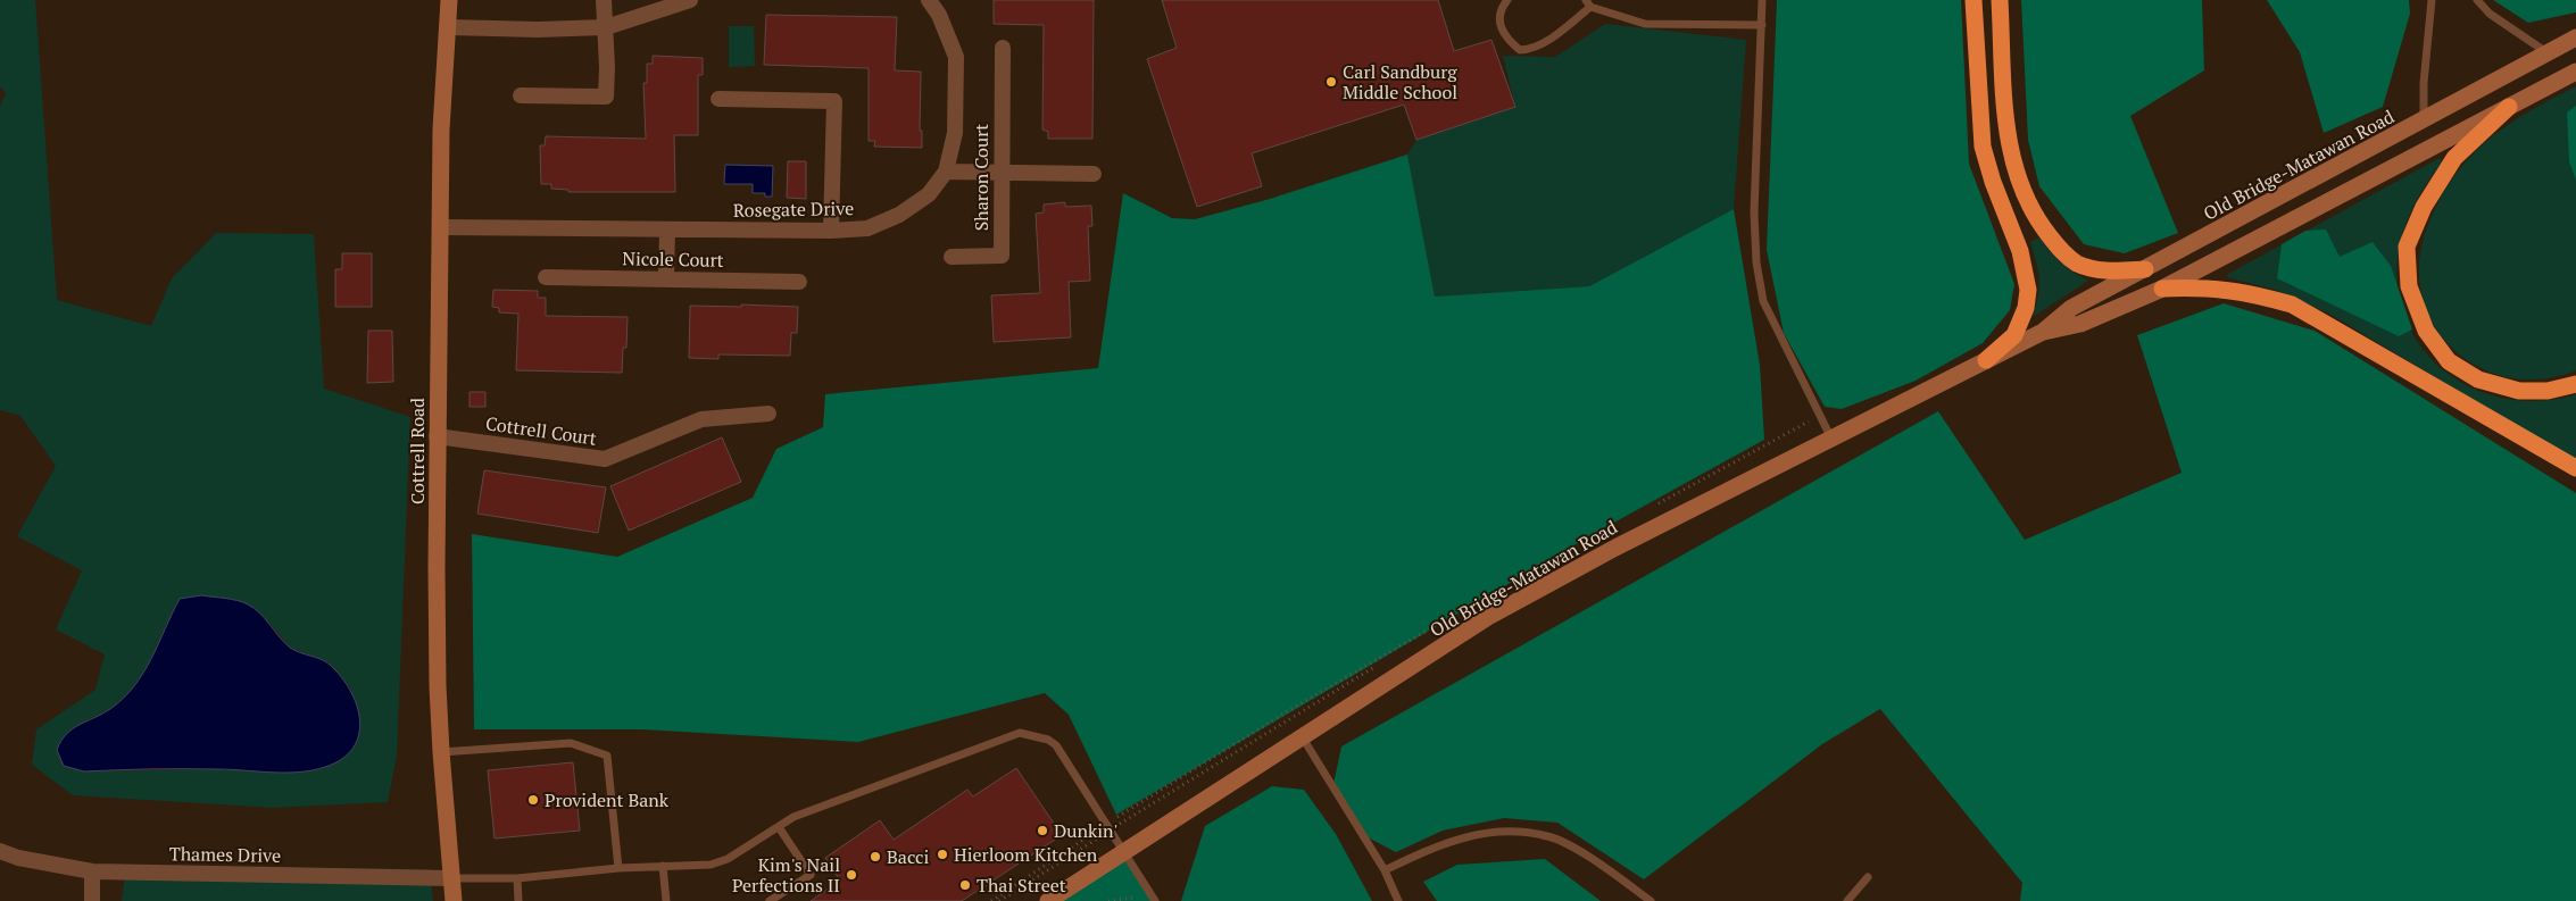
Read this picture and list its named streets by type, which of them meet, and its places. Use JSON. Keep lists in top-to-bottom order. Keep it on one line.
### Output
{"streets":{"main road":["Old Bridge-Matawan Road","Cottrell Road"],"street":["Sharon Court","Rosegate Drive","Nicole Court","Cottrell Court","Thames Drive"]},"crossings":[["Rosegate Drive","Cottrell Road"],["Cottrell Court","Cottrell Road"],["Cottrell Road","Thames Drive"]],"places":["Carl Sandburg Middle School","Provident Bank","Dunkin'","Hierloom Kitchen","Bacci","Kim's Nail Perfections II","Thai Street"]}
